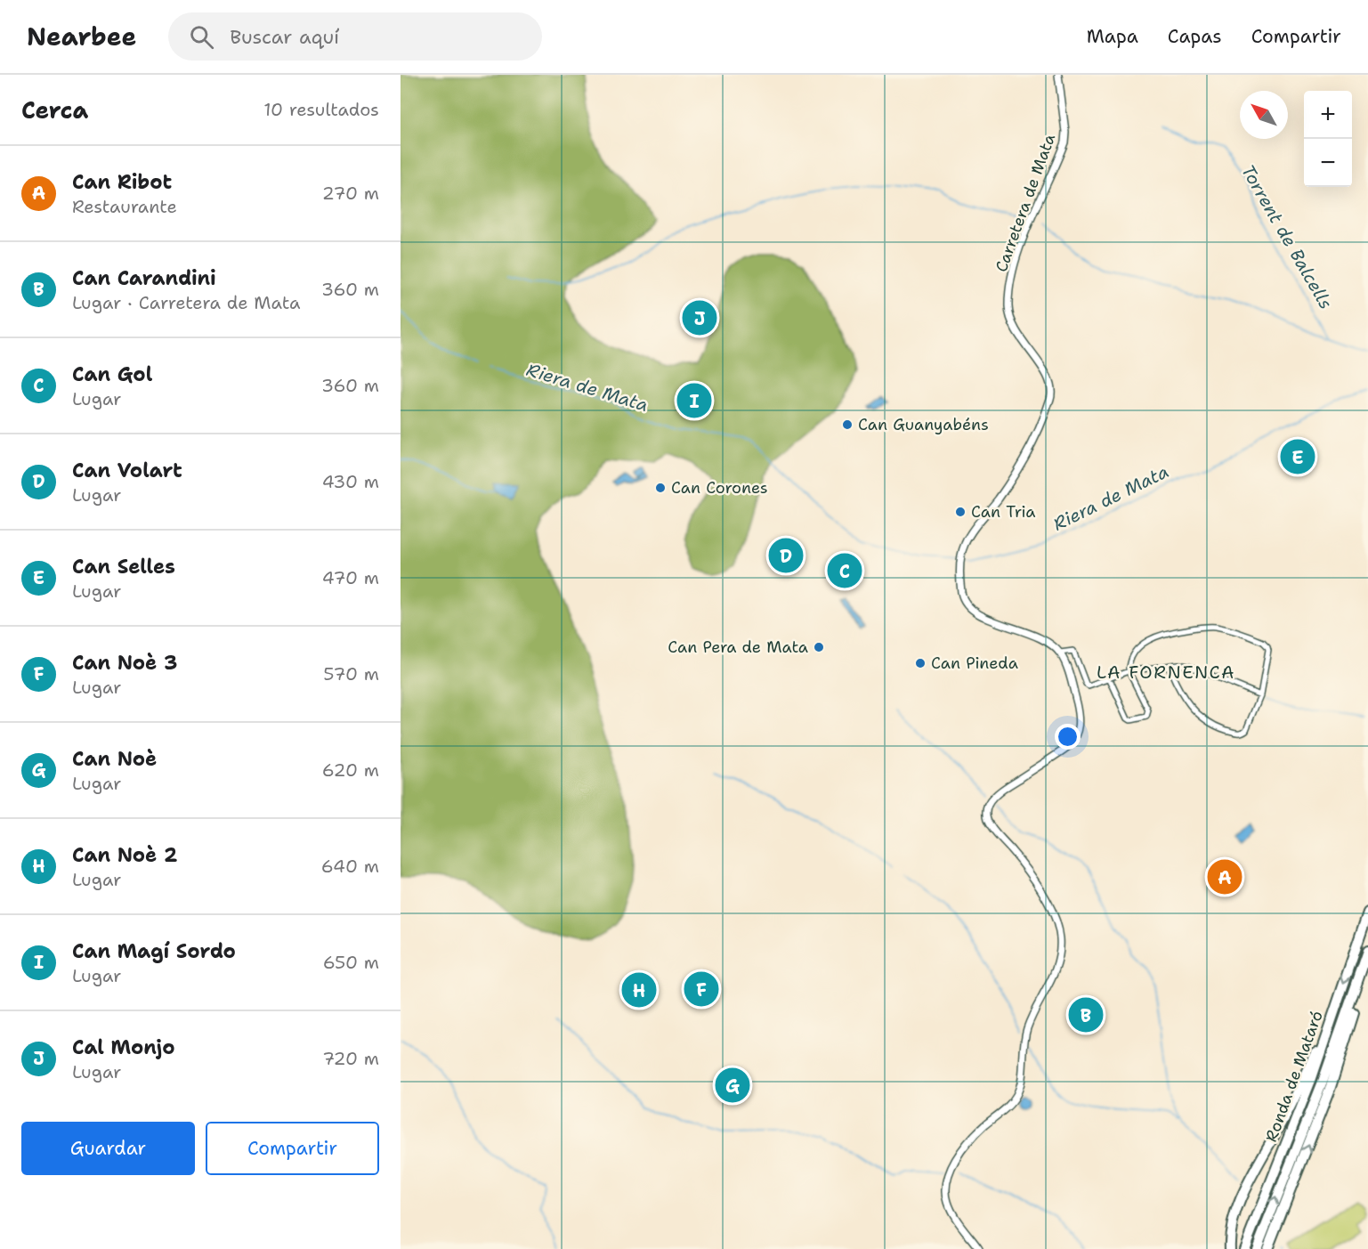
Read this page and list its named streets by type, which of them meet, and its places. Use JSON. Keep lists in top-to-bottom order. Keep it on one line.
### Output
{"streets":{"highway":["Ronda de Mataró"],"street":["Carretera de Mata"]},"districts":["LA FORNENCA"],"water":["Torrent de Balcells","Riera de Mata"],"places":["Can Guanyabéns","Can Corones","Can Tria","Can Pera de Mata","Can Pineda"],"north":"top left","page":{"header":"Nearbee","search":"Buscar aquí","nav":["Mapa","Capas","Compartir"],"heading":["Cerca","10 resultados"],"map_buttons":["+","−"],"list":[{"mark":"A","name":"Can Ribot","note":"Restaurante","value":"270 m"},{"mark":"B","name":"Can Carandini","note":"Lugar · Carretera de Mata","value":"360 m"},{"mark":"C","name":"Can Gol","note":"Lugar","value":"360 m"},{"mark":"D","name":"Can Volart","note":"Lugar","value":"430 m"},{"mark":"E","name":"Can Selles","note":"Lugar","value":"470 m"},{"mark":"F","name":"Can Noè 3","note":"Lugar","value":"570 m"},{"mark":"G","name":"Can Noè","note":"Lugar","value":"620 m"},{"mark":"H","name":"Can Noè 2","note":"Lugar","value":"640 m"},{"mark":"I","name":"Can Magí Sordo","note":"Lugar","value":"650 m"},{"mark":"J","name":"Cal Monjo","note":"Lugar","value":"720 m"}],"pins":["J","I","E","D","C","A","F","H","B","G"],"buttons":["Guardar","Compartir"]}}
